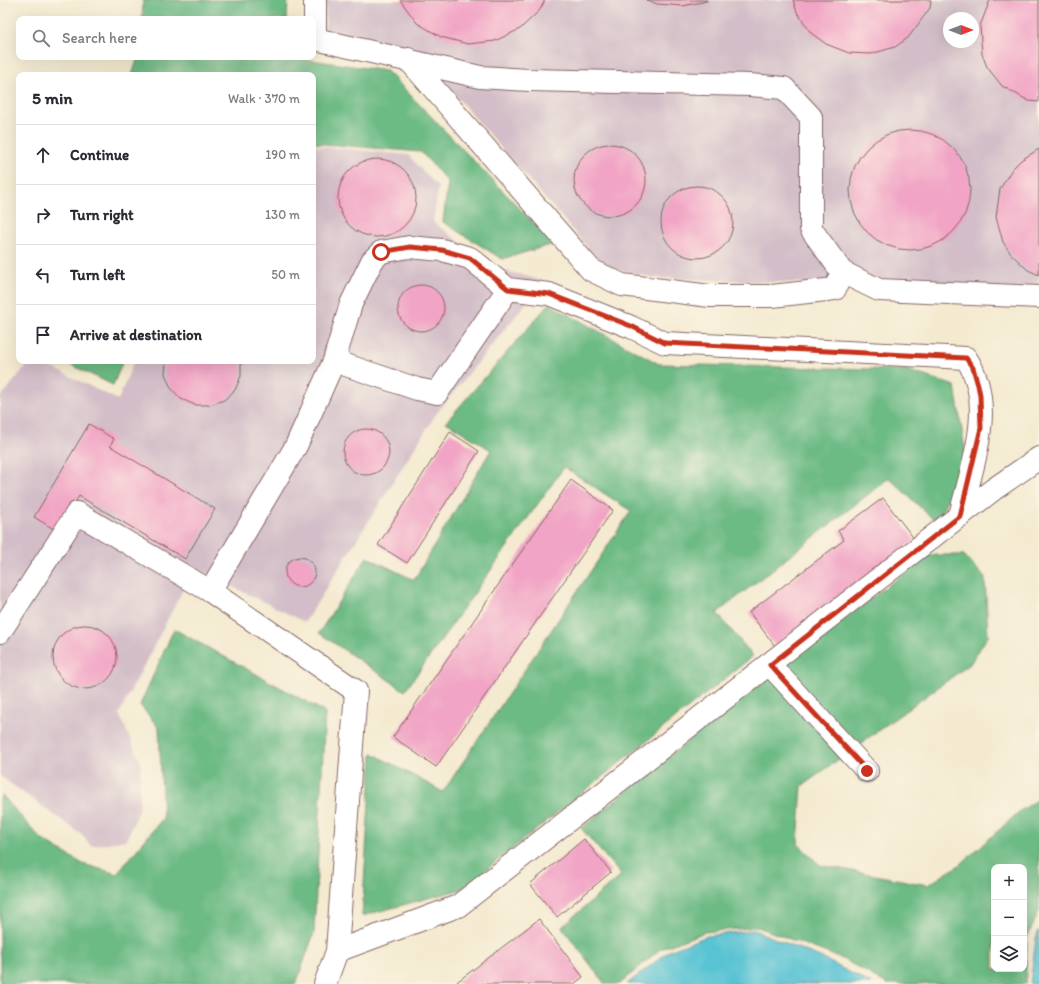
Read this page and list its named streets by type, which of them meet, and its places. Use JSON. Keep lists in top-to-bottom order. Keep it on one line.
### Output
{"north":"right","page":{"search":"Search here","heading":["5 min","Walk · 370 m"],"list":[["Continue","190 m"],["Turn right","130 m"],["Turn left","50 m"],"Arrive at destination"],"map_buttons":["+","−"]}}
